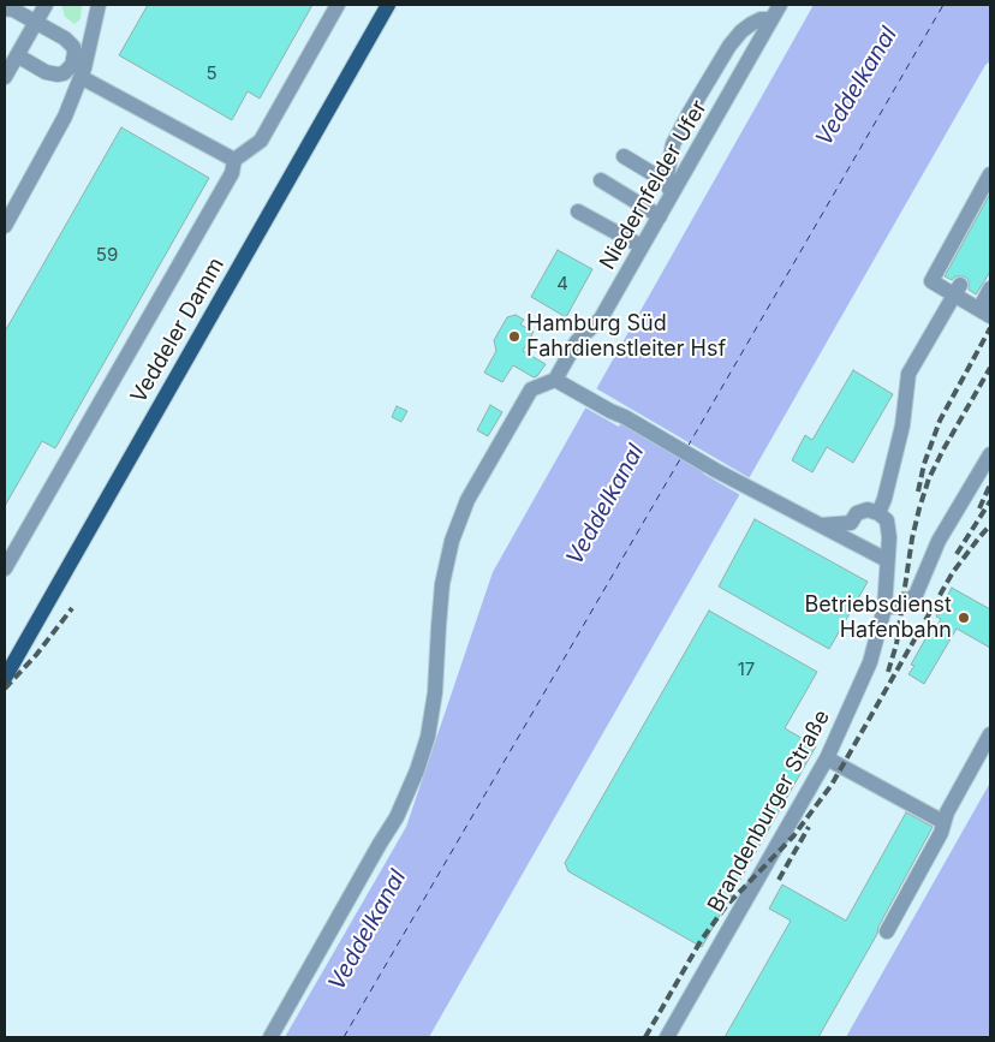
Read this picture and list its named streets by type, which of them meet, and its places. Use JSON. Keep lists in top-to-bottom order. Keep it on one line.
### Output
{"streets":{"main road":["Veddeler Damm"],"street":["Niedernfelder Ufer","Brandenburger Straße"]},"water":["Veddelkanal"],"places":["Hamburg Süd Fahrdienstleiter Hsf","Betriebsdienst Hafenbahn"],"house_numbers":["5","59","4","17"]}
